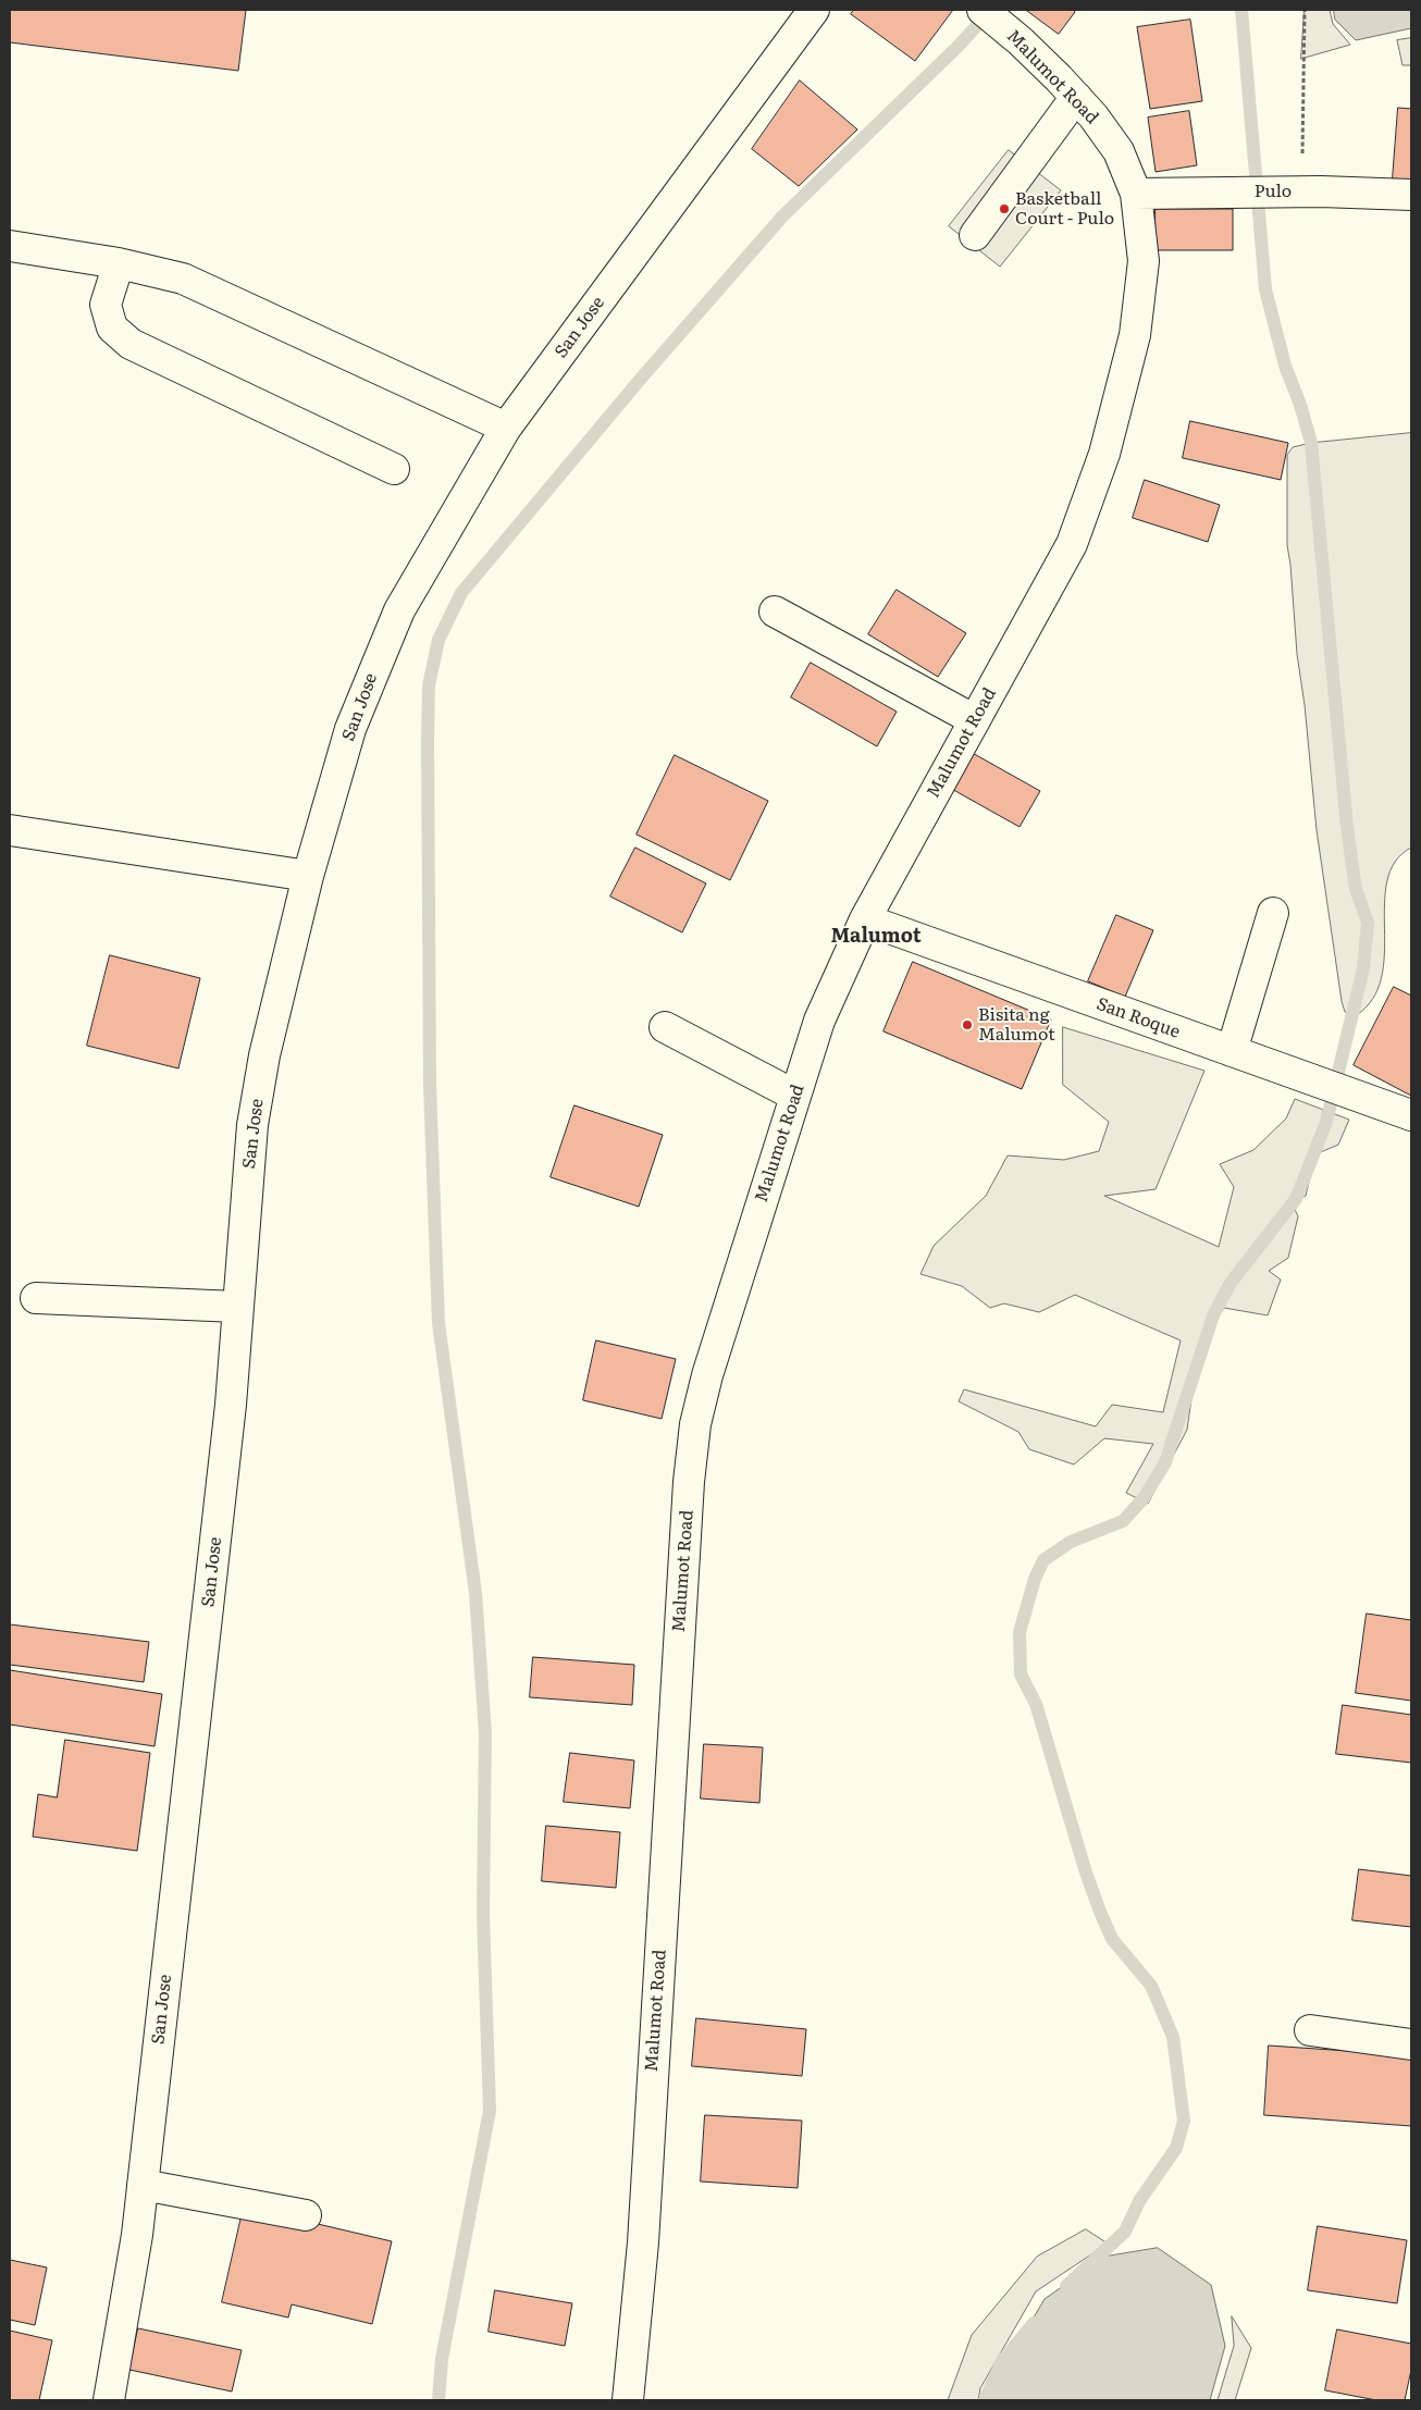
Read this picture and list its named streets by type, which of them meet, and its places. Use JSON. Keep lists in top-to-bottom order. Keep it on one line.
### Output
{"streets":{"street":["Malumot Road","Pulo","San Jose","San Roque"]},"crossings":[["Malumot Road","Pulo"],["Malumot Road","San Roque"]],"districts":["Malumot"],"places":["Basketball Court - Pulo","Bisita ng Malumot"]}
